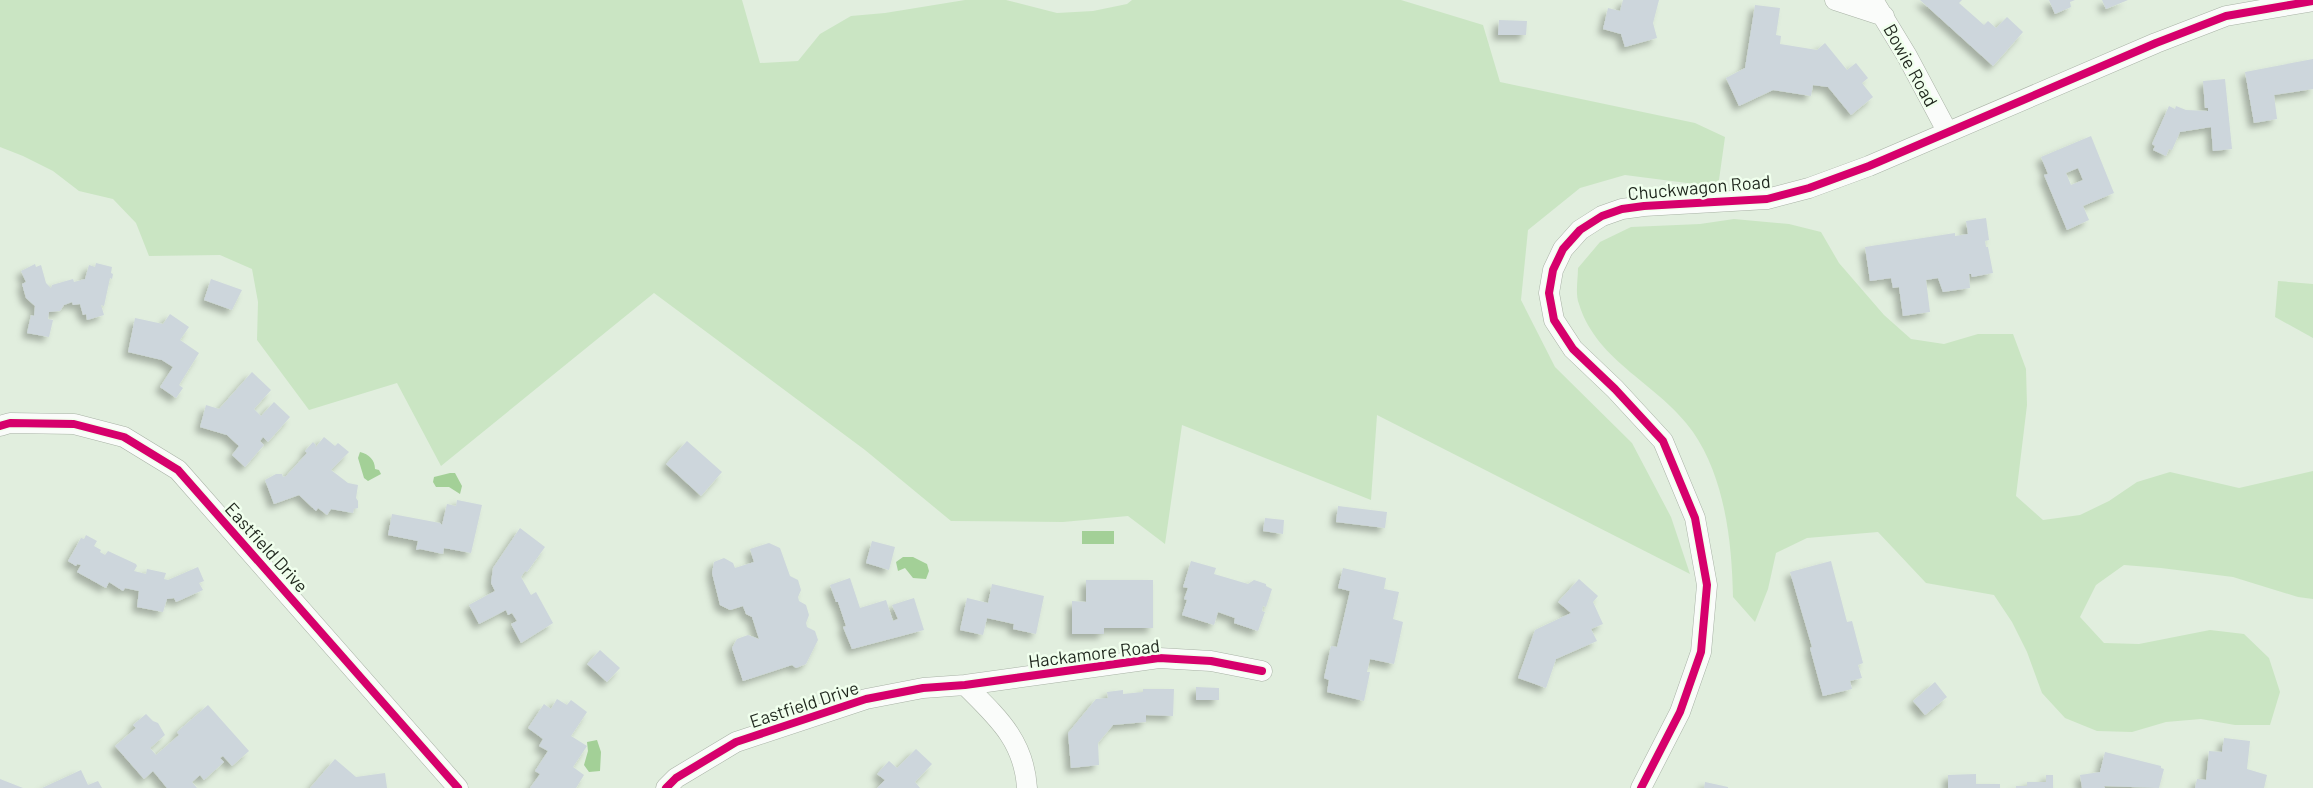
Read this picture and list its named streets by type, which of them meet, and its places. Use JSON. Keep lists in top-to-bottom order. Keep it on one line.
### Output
{"streets":{"street":["Bowie Road","Chuckwagon Road","Eastfield Drive","Hackamore Road"]},"crossings":[["Bowie Road","Chuckwagon Road"],["Eastfield Drive","Hackamore Road"]]}
